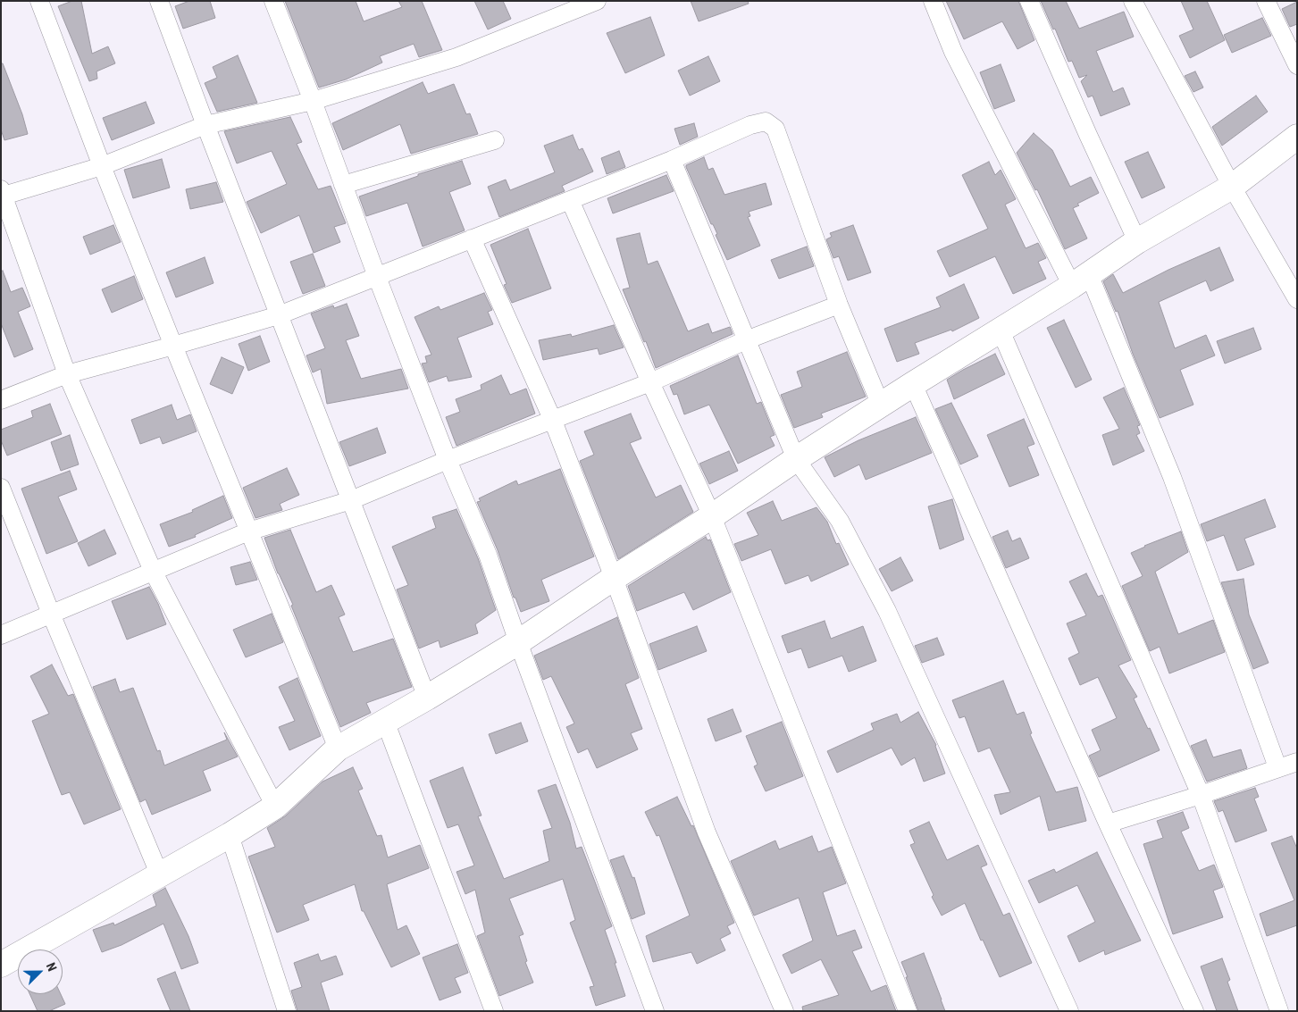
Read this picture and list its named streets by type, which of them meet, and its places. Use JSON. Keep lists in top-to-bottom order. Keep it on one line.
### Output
{"north":"top right"}
